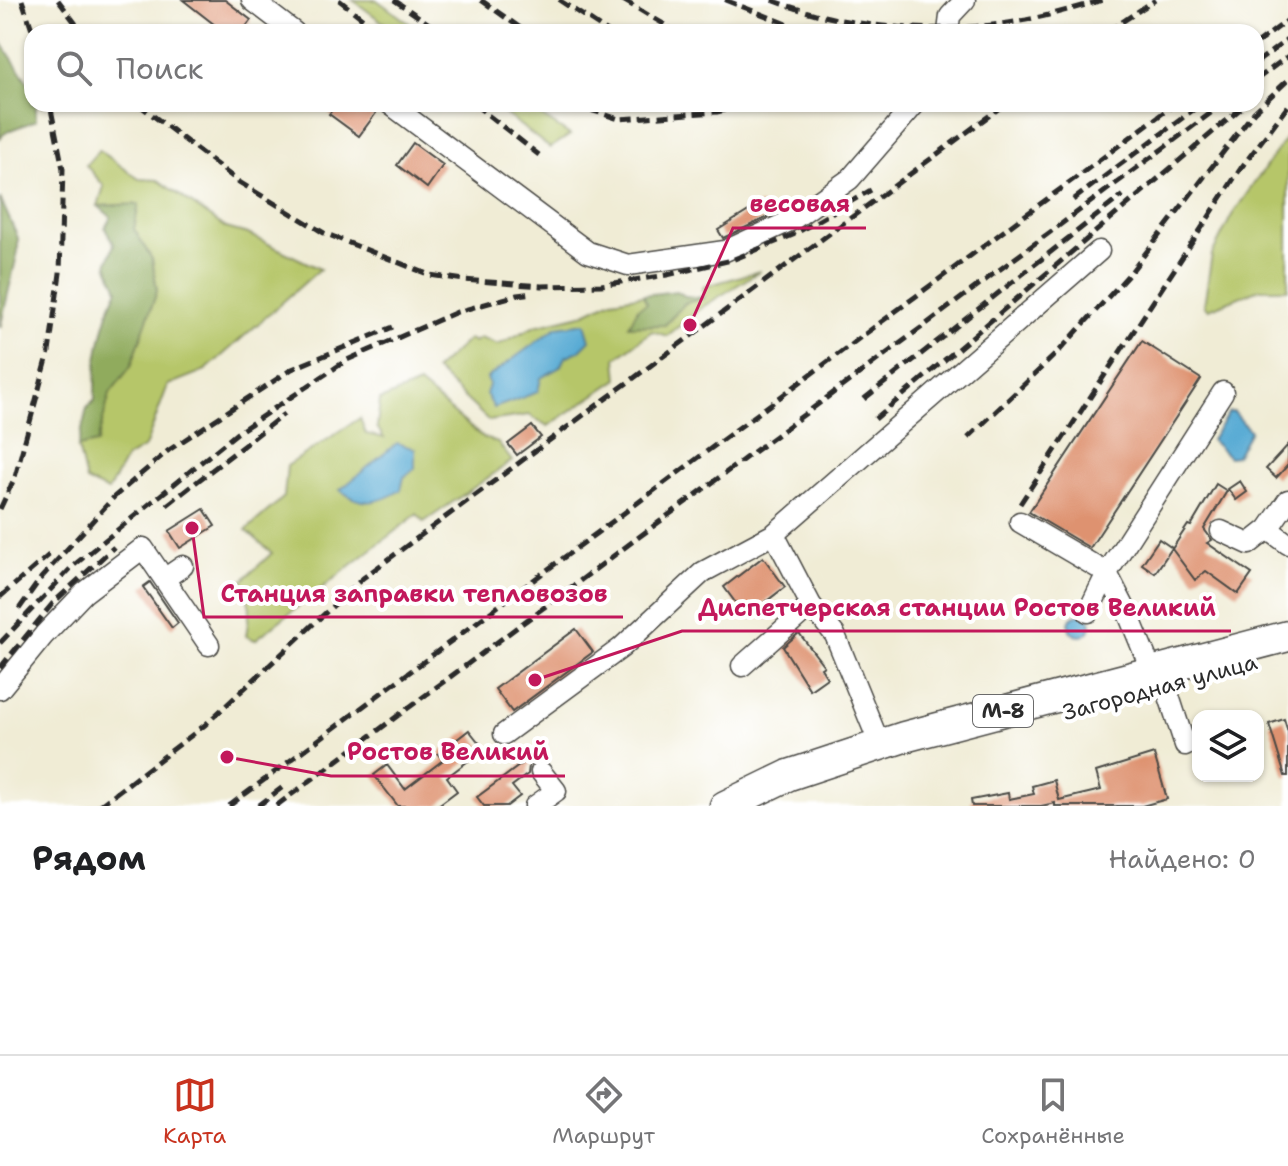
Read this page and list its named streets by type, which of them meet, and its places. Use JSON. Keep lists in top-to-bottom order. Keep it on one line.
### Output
{"streets":{"highway":["Загородная улица","М-8"]},"places":["весовая","Станция заправки тепловозов","Диспетчерская станции Ростов Великий","Ростов Великий"],"page":{"search":"Поиск","heading":["Рядом","Найдено: 0"],"nav":["Карта","Маршрут","Сохранённые"]}}
